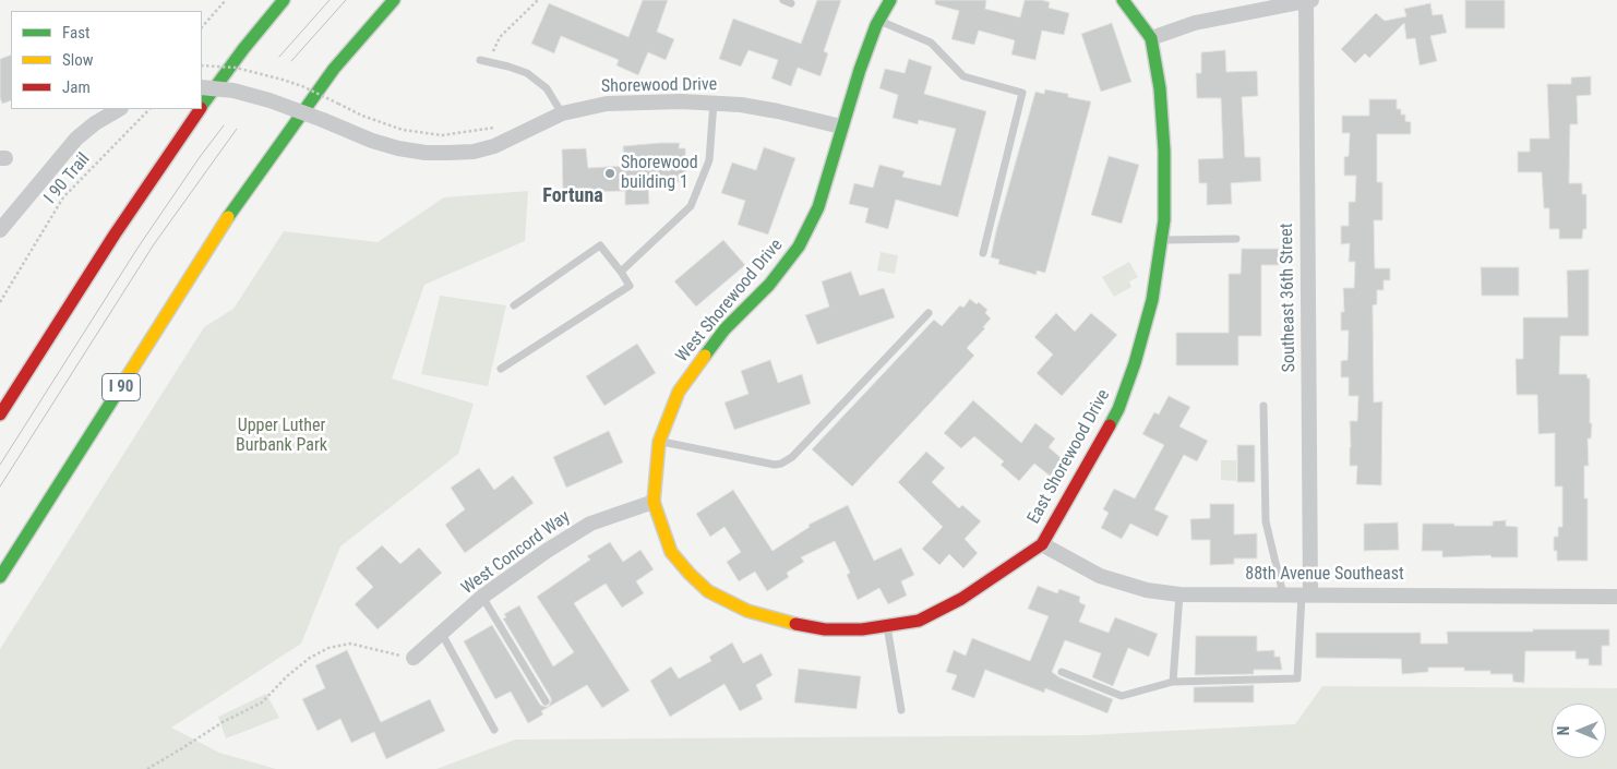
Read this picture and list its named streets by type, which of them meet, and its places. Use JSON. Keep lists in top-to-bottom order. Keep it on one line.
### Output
{"streets":{"main road":["West Shorewood Drive","I 90","East Shorewood Drive"],"street":["Shorewood Drive","Southeast 36th Street","West Concord Way","88th Avenue Southeast"],"path":["I 90 Trail"]},"crossings":[["Shorewood Drive","West Shorewood Drive"],["Southeast 36th Street","88th Avenue Southeast"],["West Shorewood Drive","East Shorewood Drive"],["West Shorewood Drive","West Concord Way"],["East Shorewood Drive","88th Avenue Southeast"]],"districts":["Fortuna"],"parks":["Upper Luther Burbank Park"],"places":["Shorewood building 1"],"legend":["Fast","Slow","Jam"],"north":"left"}
